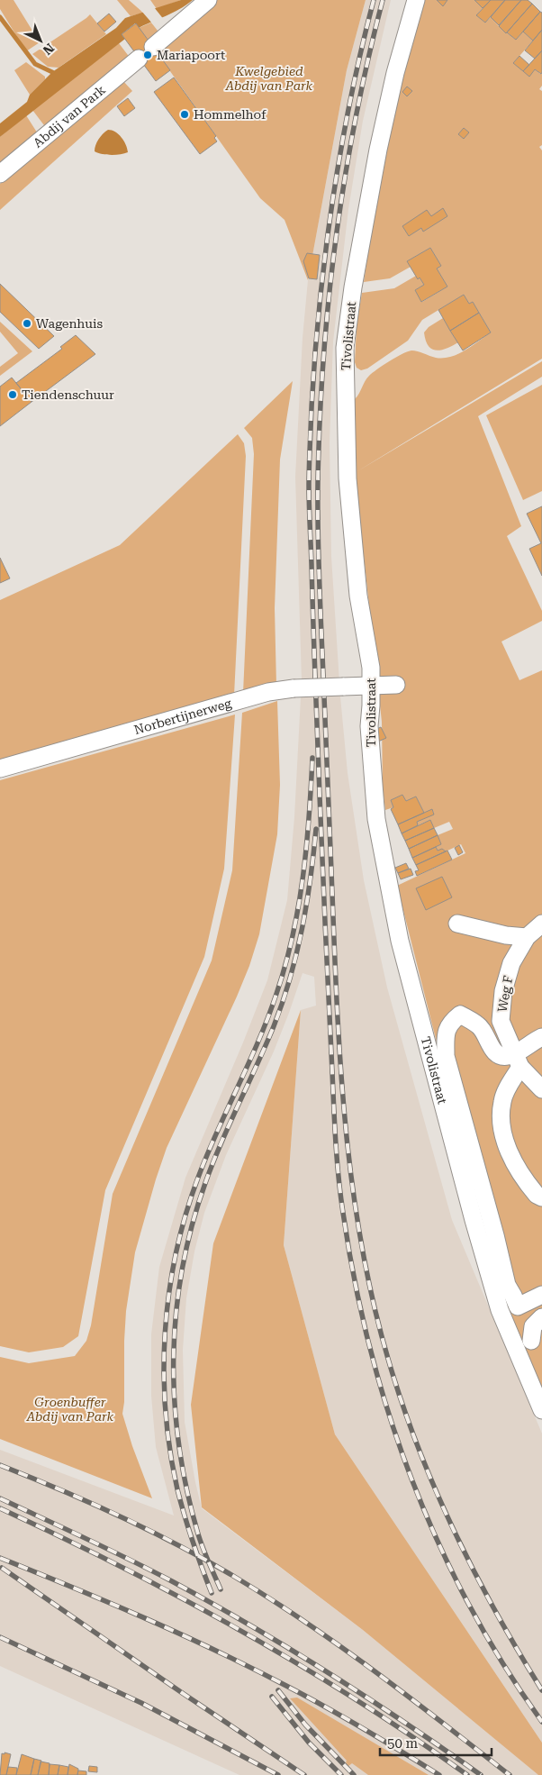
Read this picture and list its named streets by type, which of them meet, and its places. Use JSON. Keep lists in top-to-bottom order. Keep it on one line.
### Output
{"streets":{"street":["Abdij van Park","Tivolistraat","Norbertijnerweg","Weg F"]},"crossings":[["Tivolistraat","Norbertijnerweg"]],"parks":["Kwelgebied Abdij van Park","Groenbuffer Abdij van Park"],"places":["Mariapoort","Hommelhof","Wagenhuis","Tiendenschuur"],"scale_bar":"50 m","north":"bottom right"}
